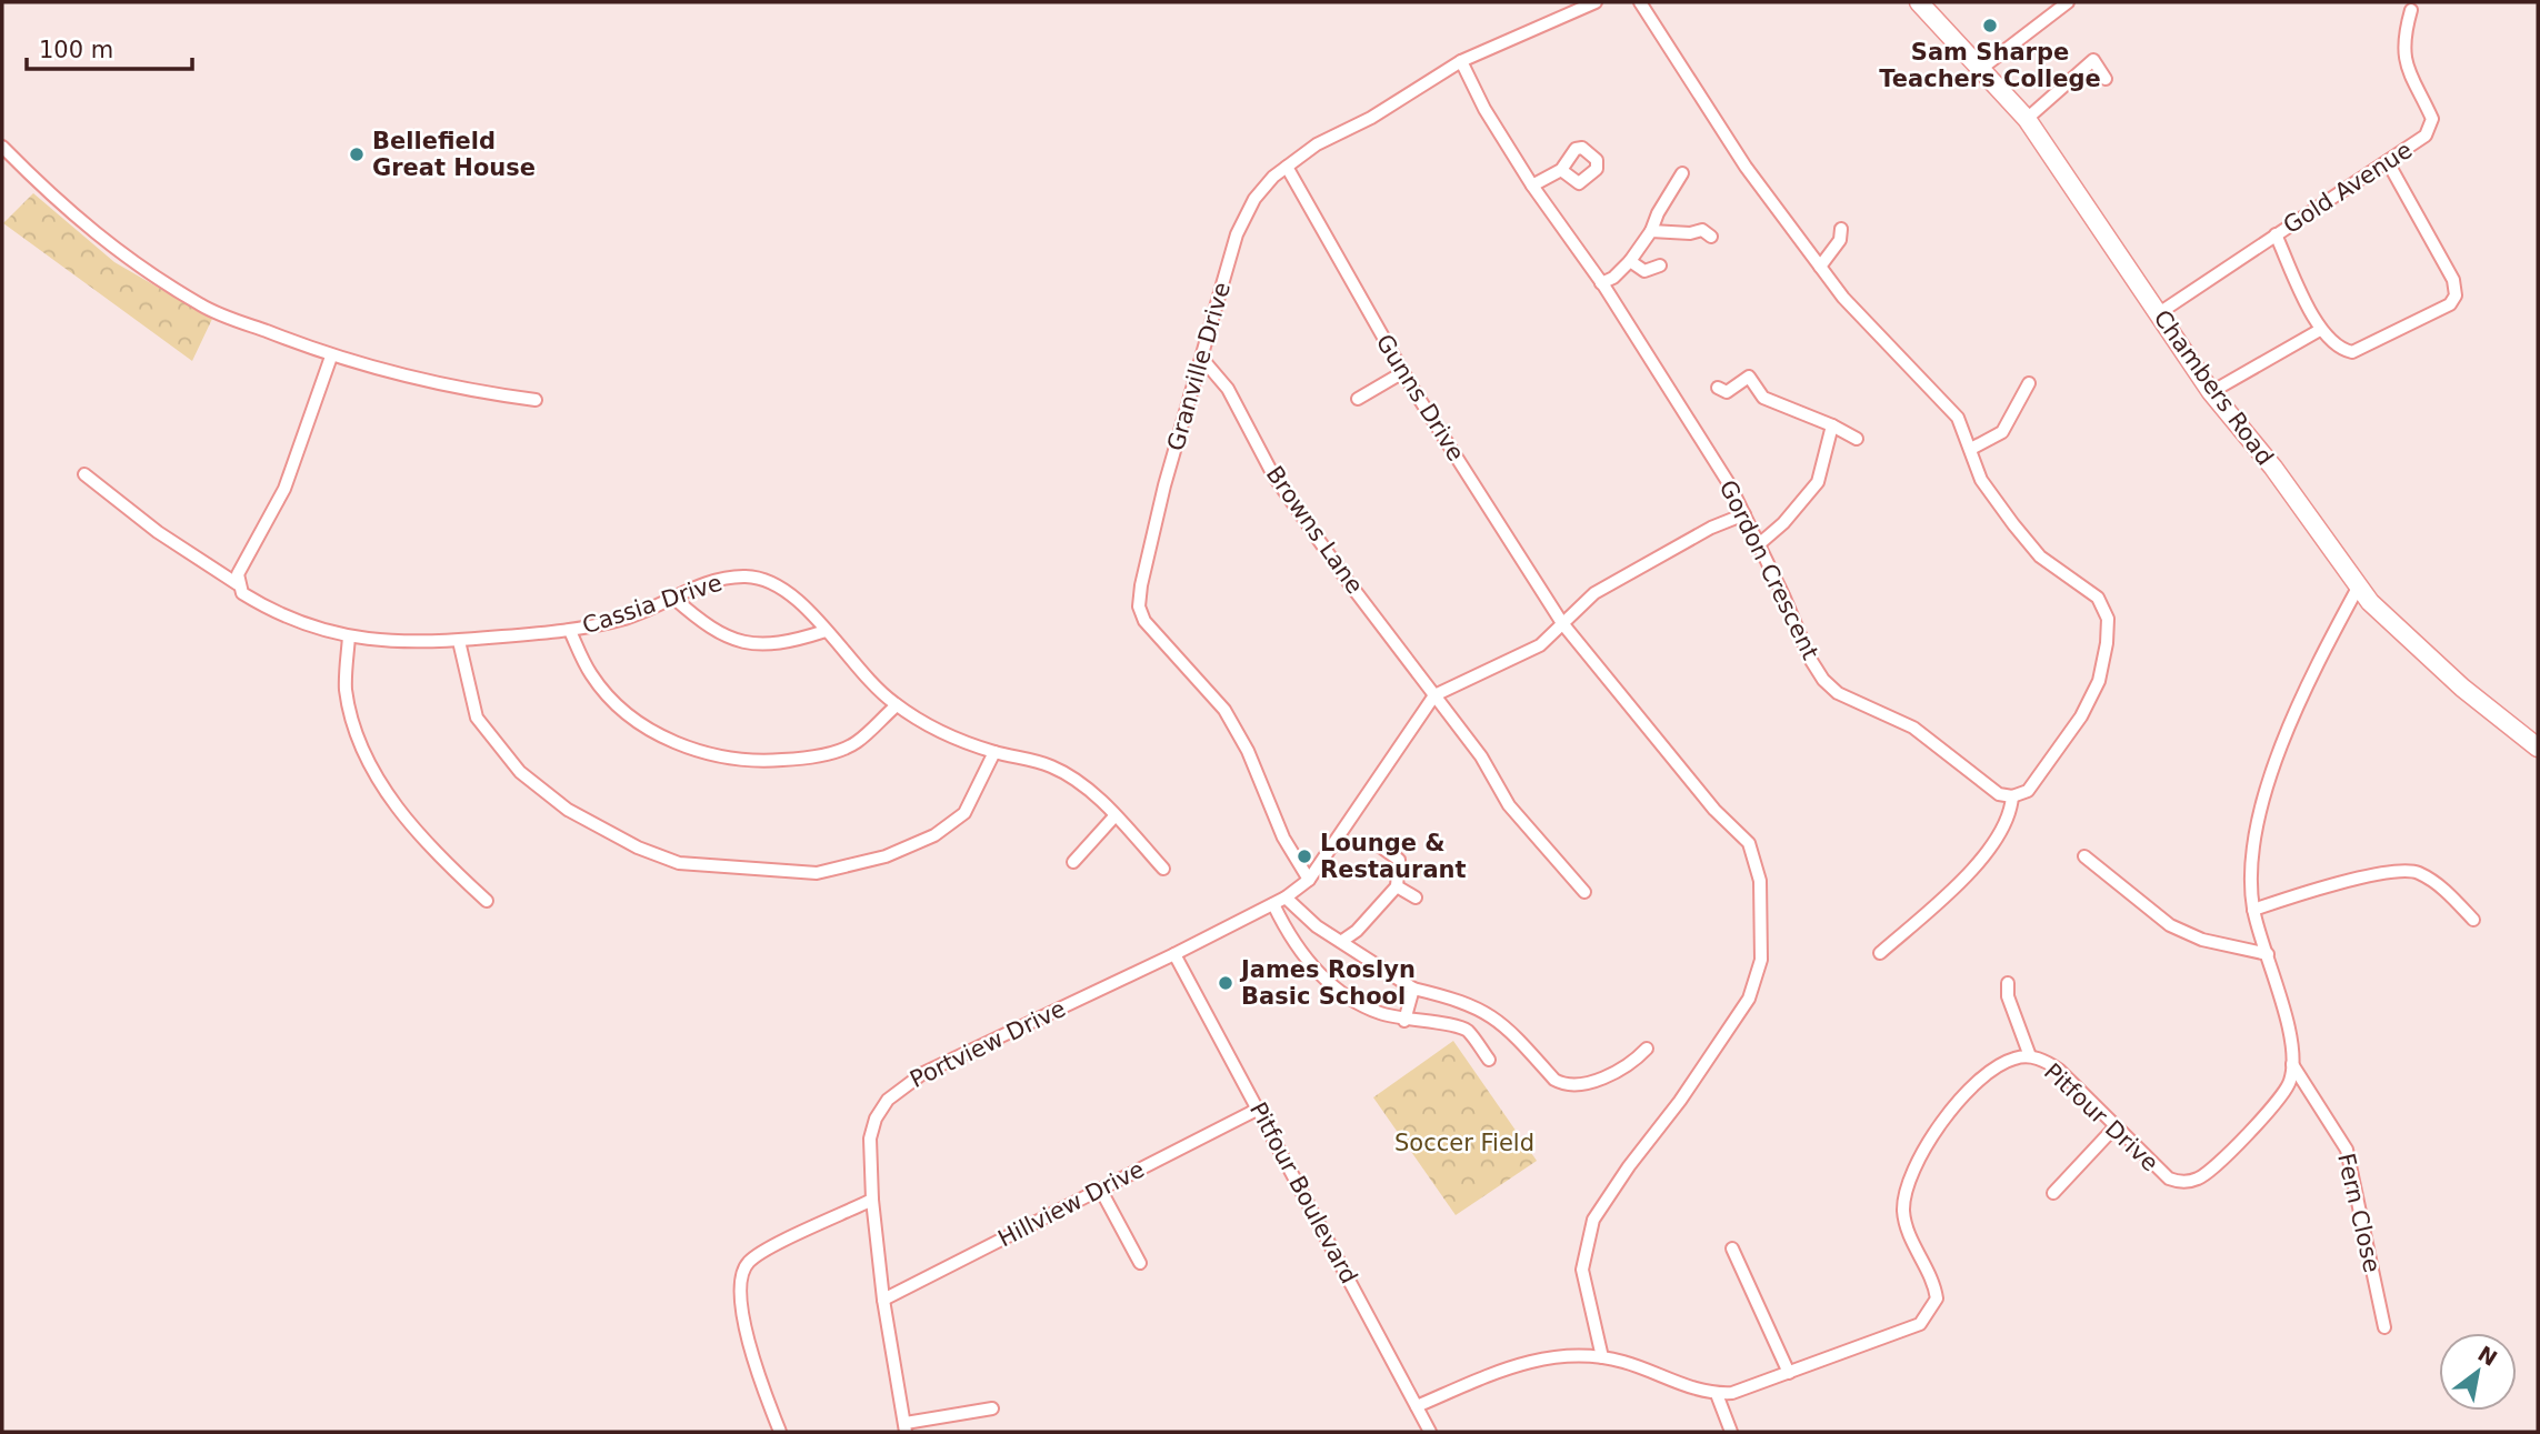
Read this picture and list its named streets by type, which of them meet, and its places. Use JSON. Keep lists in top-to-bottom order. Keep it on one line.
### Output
{"streets":{"street":["Gold Avenue","Granville Drive","Chambers Road","Gunns Drive","Browns Lane","Gordon Crescent","Cassia Drive","Portview Drive","Pitfour Drive","Pitfour Boulevard","Hillview Drive","Fern Close"]},"crossings":[["Gold Avenue","Chambers Road"],["Granville Drive","Gunns Drive"],["Granville Drive","Browns Lane"],["Granville Drive","Gordon Crescent"],["Granville Drive","Portview Drive"],["Chambers Road","Pitfour Drive"],["Gunns Drive","Pitfour Drive"],["Portview Drive","Pitfour Boulevard"],["Portview Drive","Hillview Drive"],["Pitfour Drive","Pitfour Boulevard"],["Pitfour Drive","Fern Close"],["Pitfour Boulevard","Hillview Drive"]],"parks":["Soccer Field"],"places":["Sam Sharpe Teachers College","Bellefield Great House","Lounge & Restaurant","James Roslyn Basic School"],"scale_bar":"100 m","north":"top right"}
